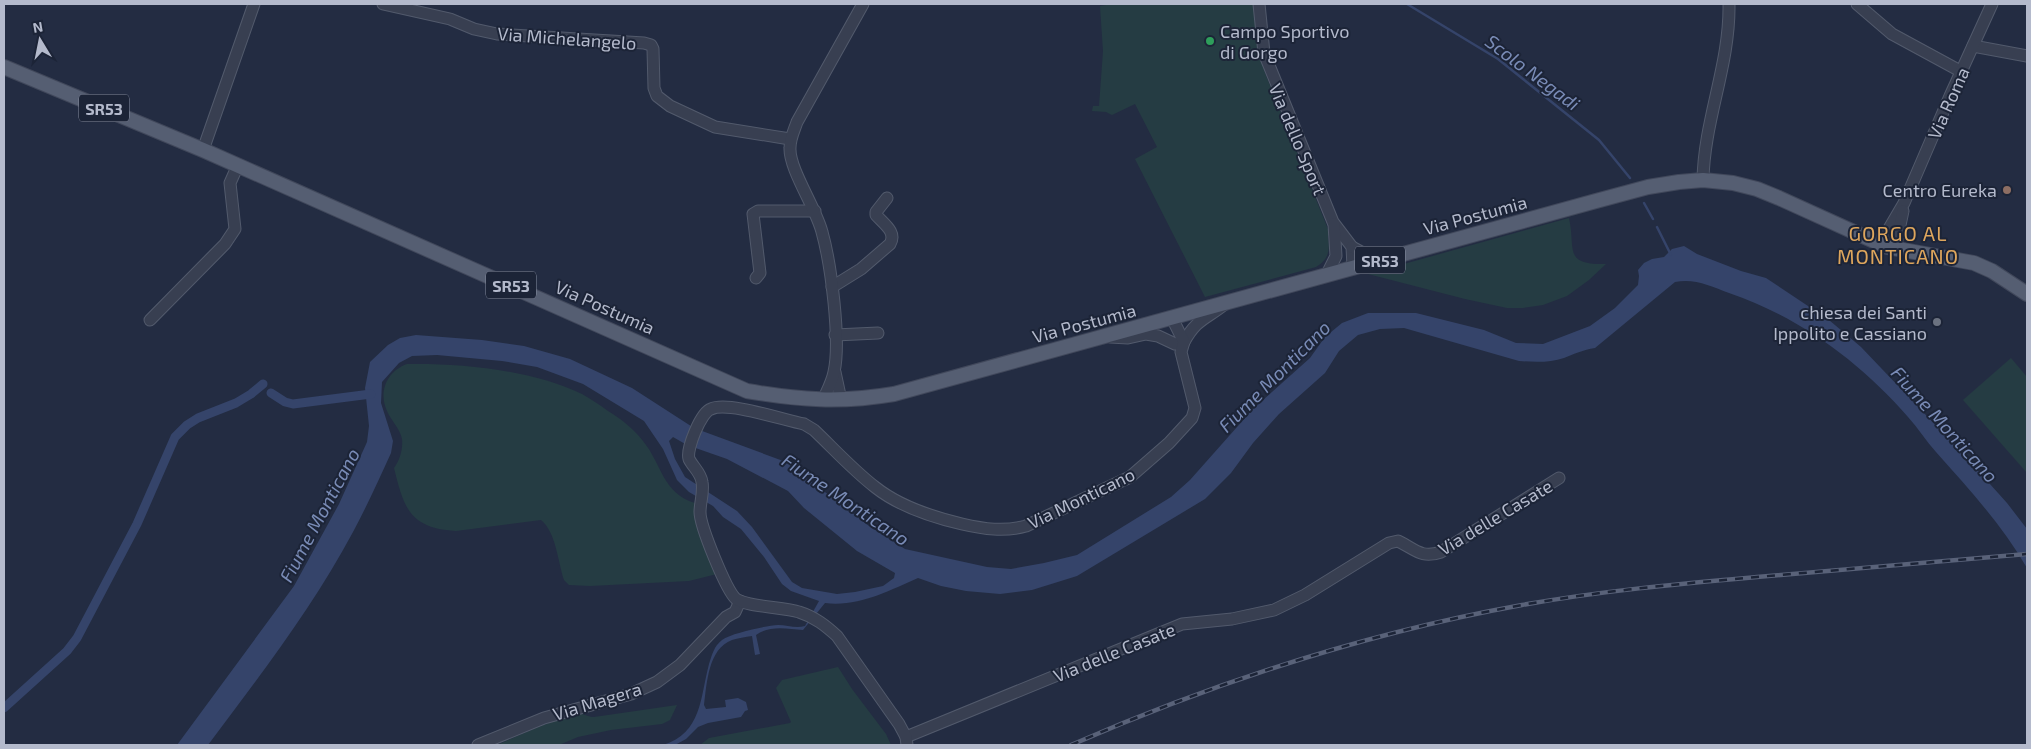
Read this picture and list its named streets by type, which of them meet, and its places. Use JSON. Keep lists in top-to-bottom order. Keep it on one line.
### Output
{"streets":{"main road":["SR53","Via Postumia"],"street":["Via Michelangelo","Via Roma","Via dello Sport","Via Monticano","Via delle Casate","Via Magera"]},"crossings":[["Via Roma","Via Postumia"],["SR53","Via Postumia"],["Via Postumia","Via Monticano"]],"districts":["GORGO AL MONTICANO"],"water":["Scolo Negadi","Fiume Monticano"],"places":["Campo Sportivo di Gorgo","Centro Eureka","chiesa dei Santi Ippolito e Cassiano"],"north":"top"}
